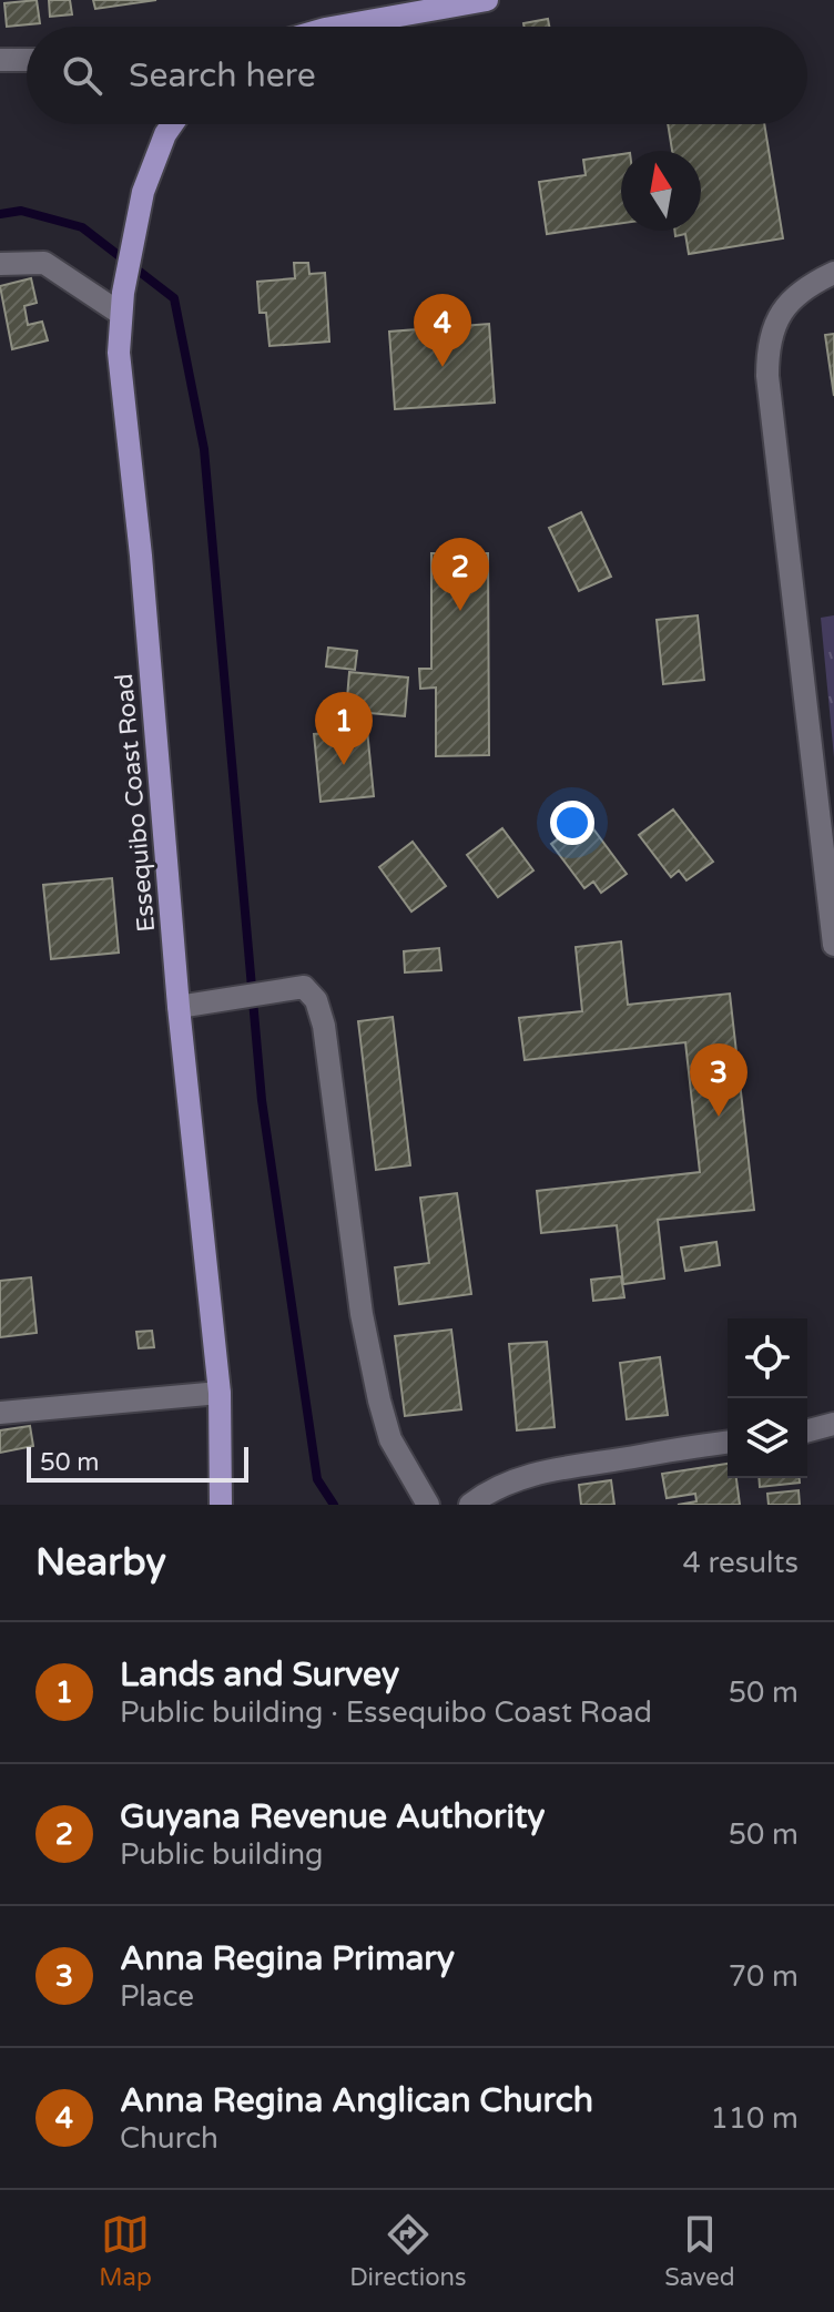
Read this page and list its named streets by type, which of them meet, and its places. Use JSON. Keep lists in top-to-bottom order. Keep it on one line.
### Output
{"streets":{"main road":["Essequibo Coast Road"]},"scale_bar":"50 m","north":"top","page":{"search":"Search here","pins":["4","2","1","3"],"scale":"50 m","heading":["Nearby","4 results"],"list":[{"mark":"1","name":"Lands and Survey","note":"Public building · Essequibo Coast Road","value":"50 m"},{"mark":"2","name":"Guyana Revenue Authority","note":"Public building","value":"50 m"},{"mark":"3","name":"Anna Regina Primary","note":"Place","value":"70 m"},{"mark":"4","name":"Anna Regina Anglican Church","note":"Church","value":"110 m"}],"nav":["Map","Directions","Saved"]}}
